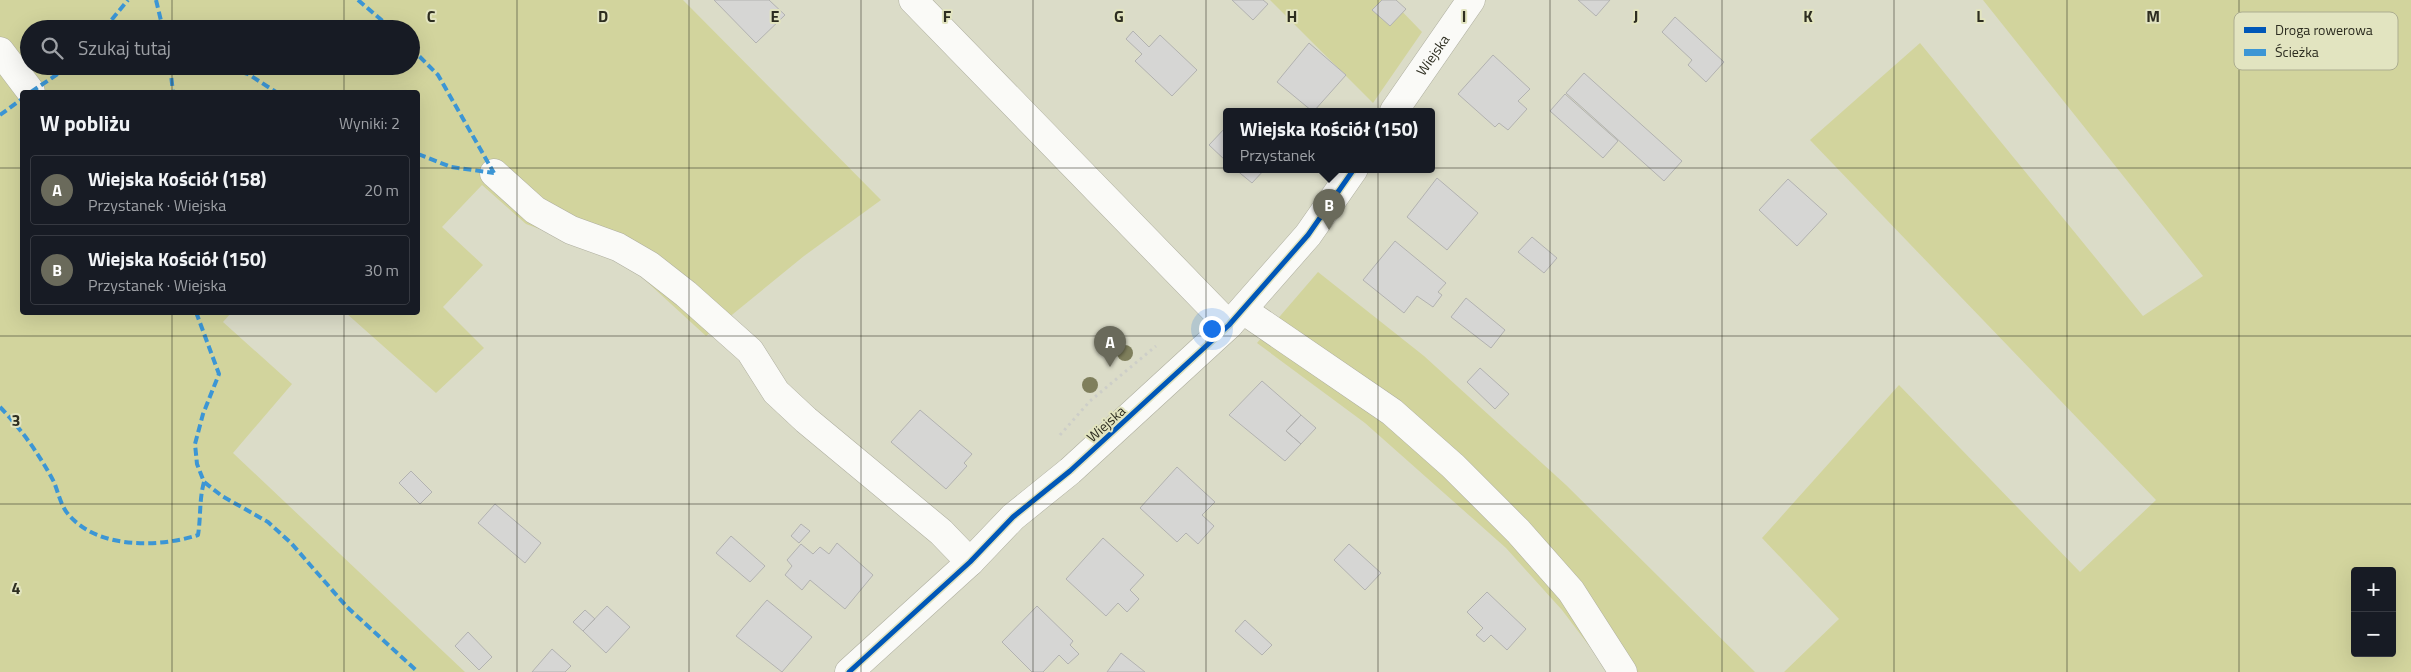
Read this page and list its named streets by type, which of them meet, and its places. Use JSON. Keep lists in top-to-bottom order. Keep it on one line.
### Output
{"streets":{"street":["Wiejska"]},"legend":["Droga rowerowa","Ścieżka"],"page":{"search":"Szukaj tutaj","heading":["W pobliżu","Wyniki: 2"],"popup":["Wiejska Kościół (150)","Przystanek"],"list":[{"mark":"A","name":"Wiejska Kościół (158)","note":"Przystanek · Wiejska","value":"20 m"},{"mark":"B","name":"Wiejska Kościół (150)","note":"Przystanek · Wiejska","value":"30 m"}],"pins":["B","A"],"map_buttons":["+","−"]},"grid":{"columns":["C","D","E","F","G","H","I","J","K","L","M"],"rows":["3","4"]}}
